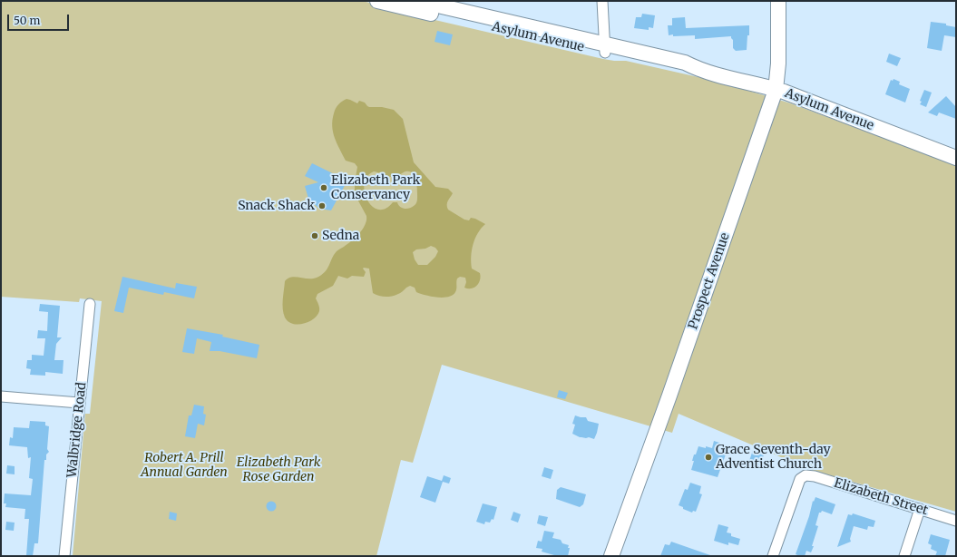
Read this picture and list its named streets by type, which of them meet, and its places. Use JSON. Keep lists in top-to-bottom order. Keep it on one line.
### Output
{"streets":{"main road":["Asylum Avenue","Prospect Avenue"],"street":["Walbridge Road","Elizabeth Street"]},"crossings":[["Asylum Avenue","Prospect Avenue"]],"parks":["Robert A. Prill Annual Garden","Elizabeth Park Rose Garden"],"places":["Elizabeth Park Conservancy","Snack Shack","Sedna","Grace Seventh-day Adventist Church"],"scale_bar":"50 m"}
